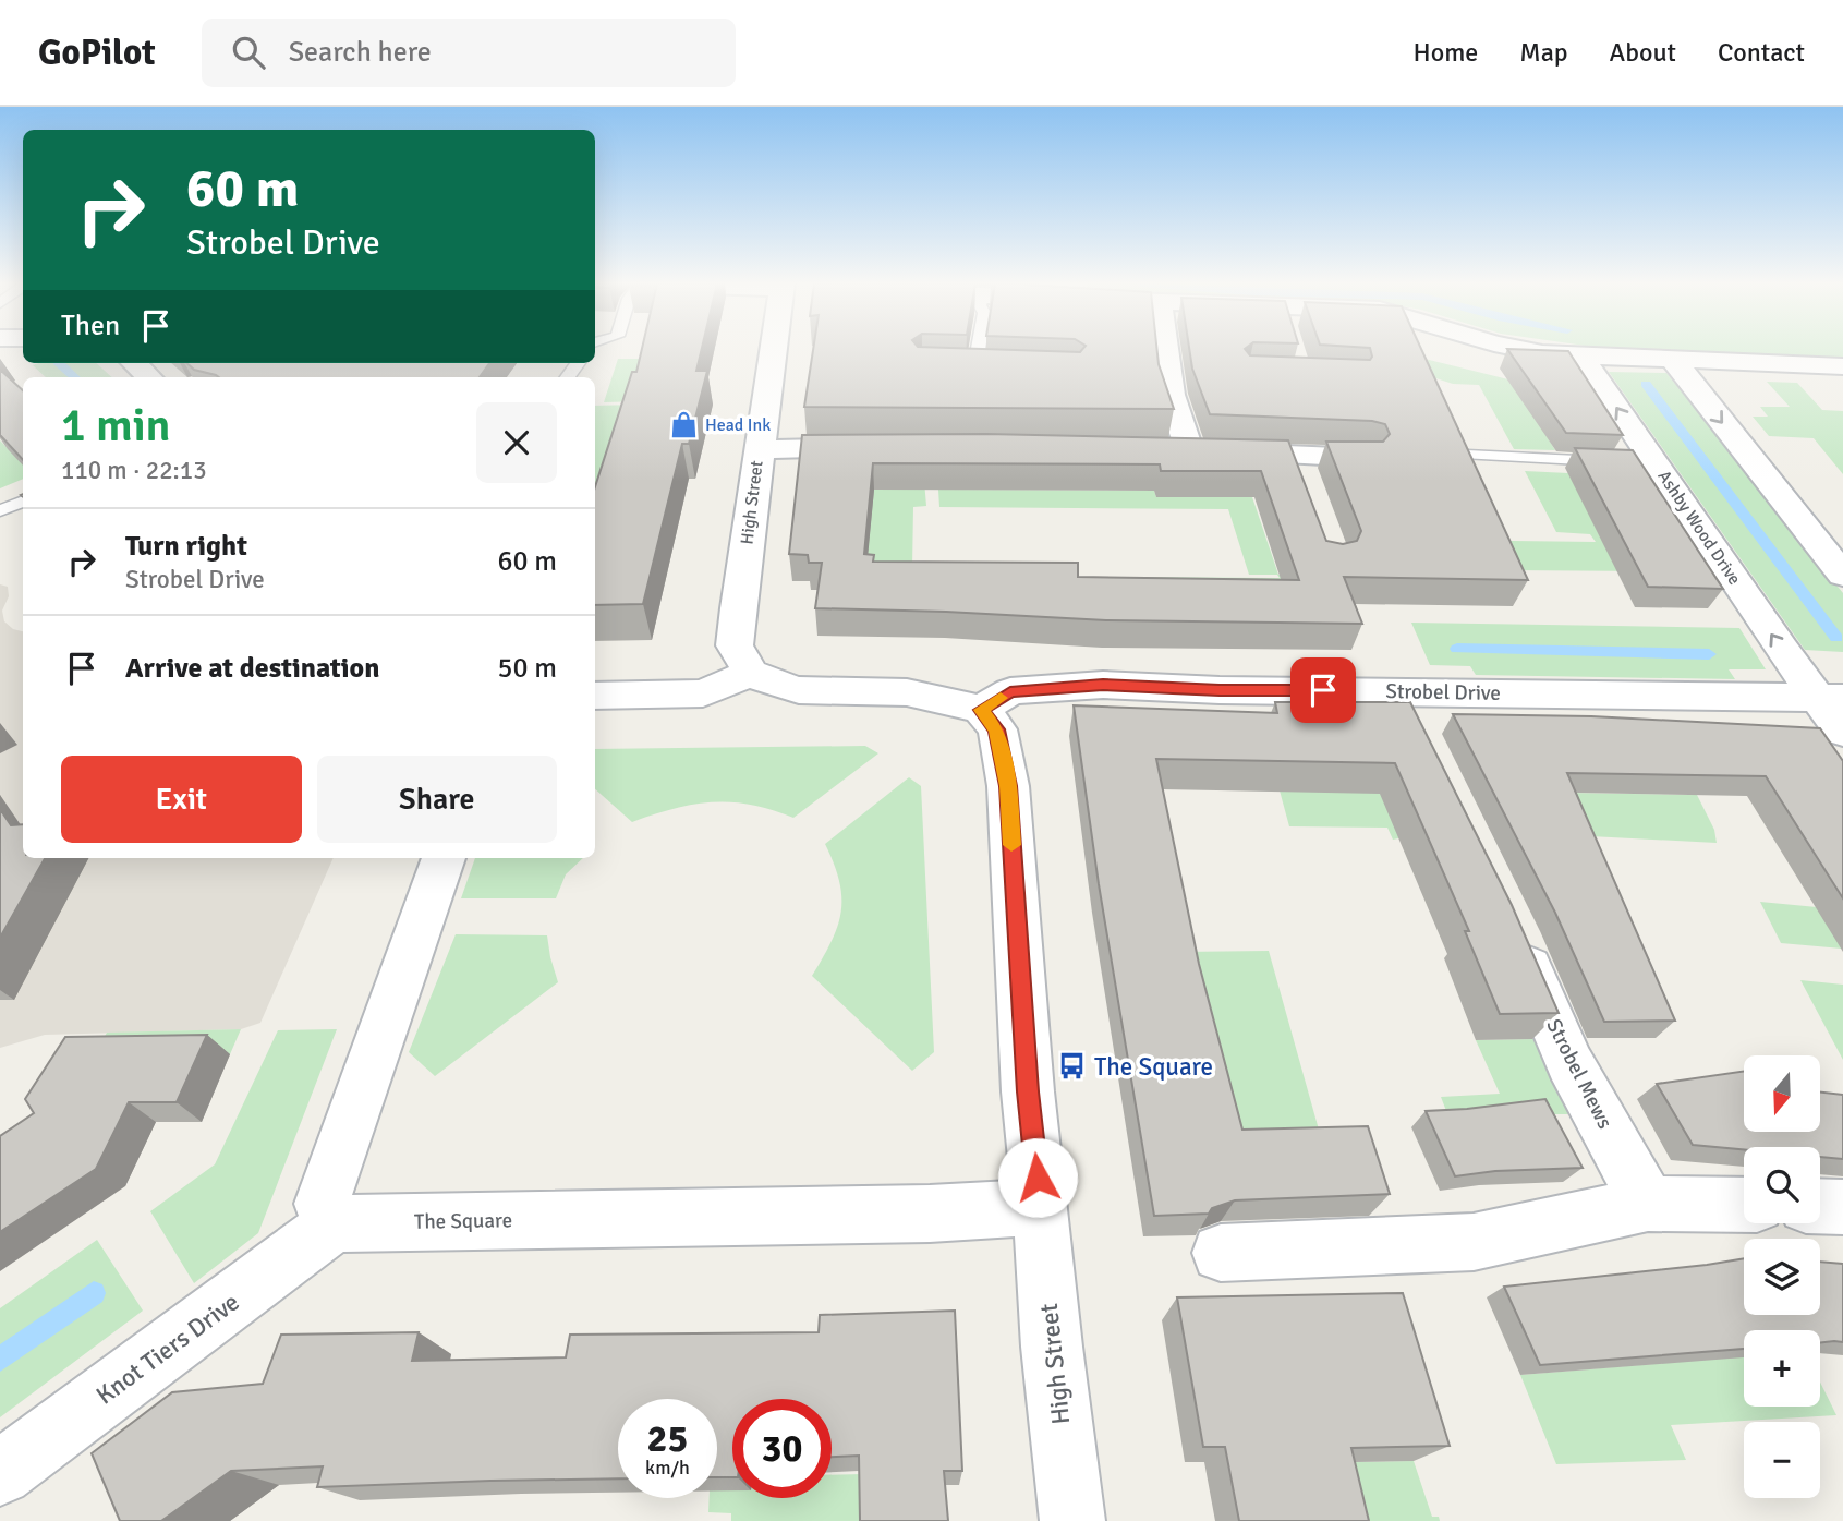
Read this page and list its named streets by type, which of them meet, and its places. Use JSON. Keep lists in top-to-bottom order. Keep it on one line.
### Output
{"streets":{"street":["High Street","Ashby Wood Drive","Strobel Drive","Strobel Mews","The Square","Knot Tiers Drive"]},"crossings":[["High Street","The Square"],["Ashby Wood Drive","Strobel Drive"],["The Square","Knot Tiers Drive"]],"places":{"shop":["Head Ink"],"bus stop":["The Square"]},"north":"bottom","page":{"header":"GoPilot","search":"Search here","nav":["Home","Map","About","Contact"],"turn":["60 m","Strobel Drive"],"then":"Then","heading":["1 min","110 m · 22:13"],"list":[{"name":"Turn right","note":"Strobel Drive","value":"60 m"},{"name":"Arrive at destination","value":"50 m"}],"buttons":["Exit","Share"],"map_buttons":["+","−"],"speed":"25 km/h","limit":"30"}}
